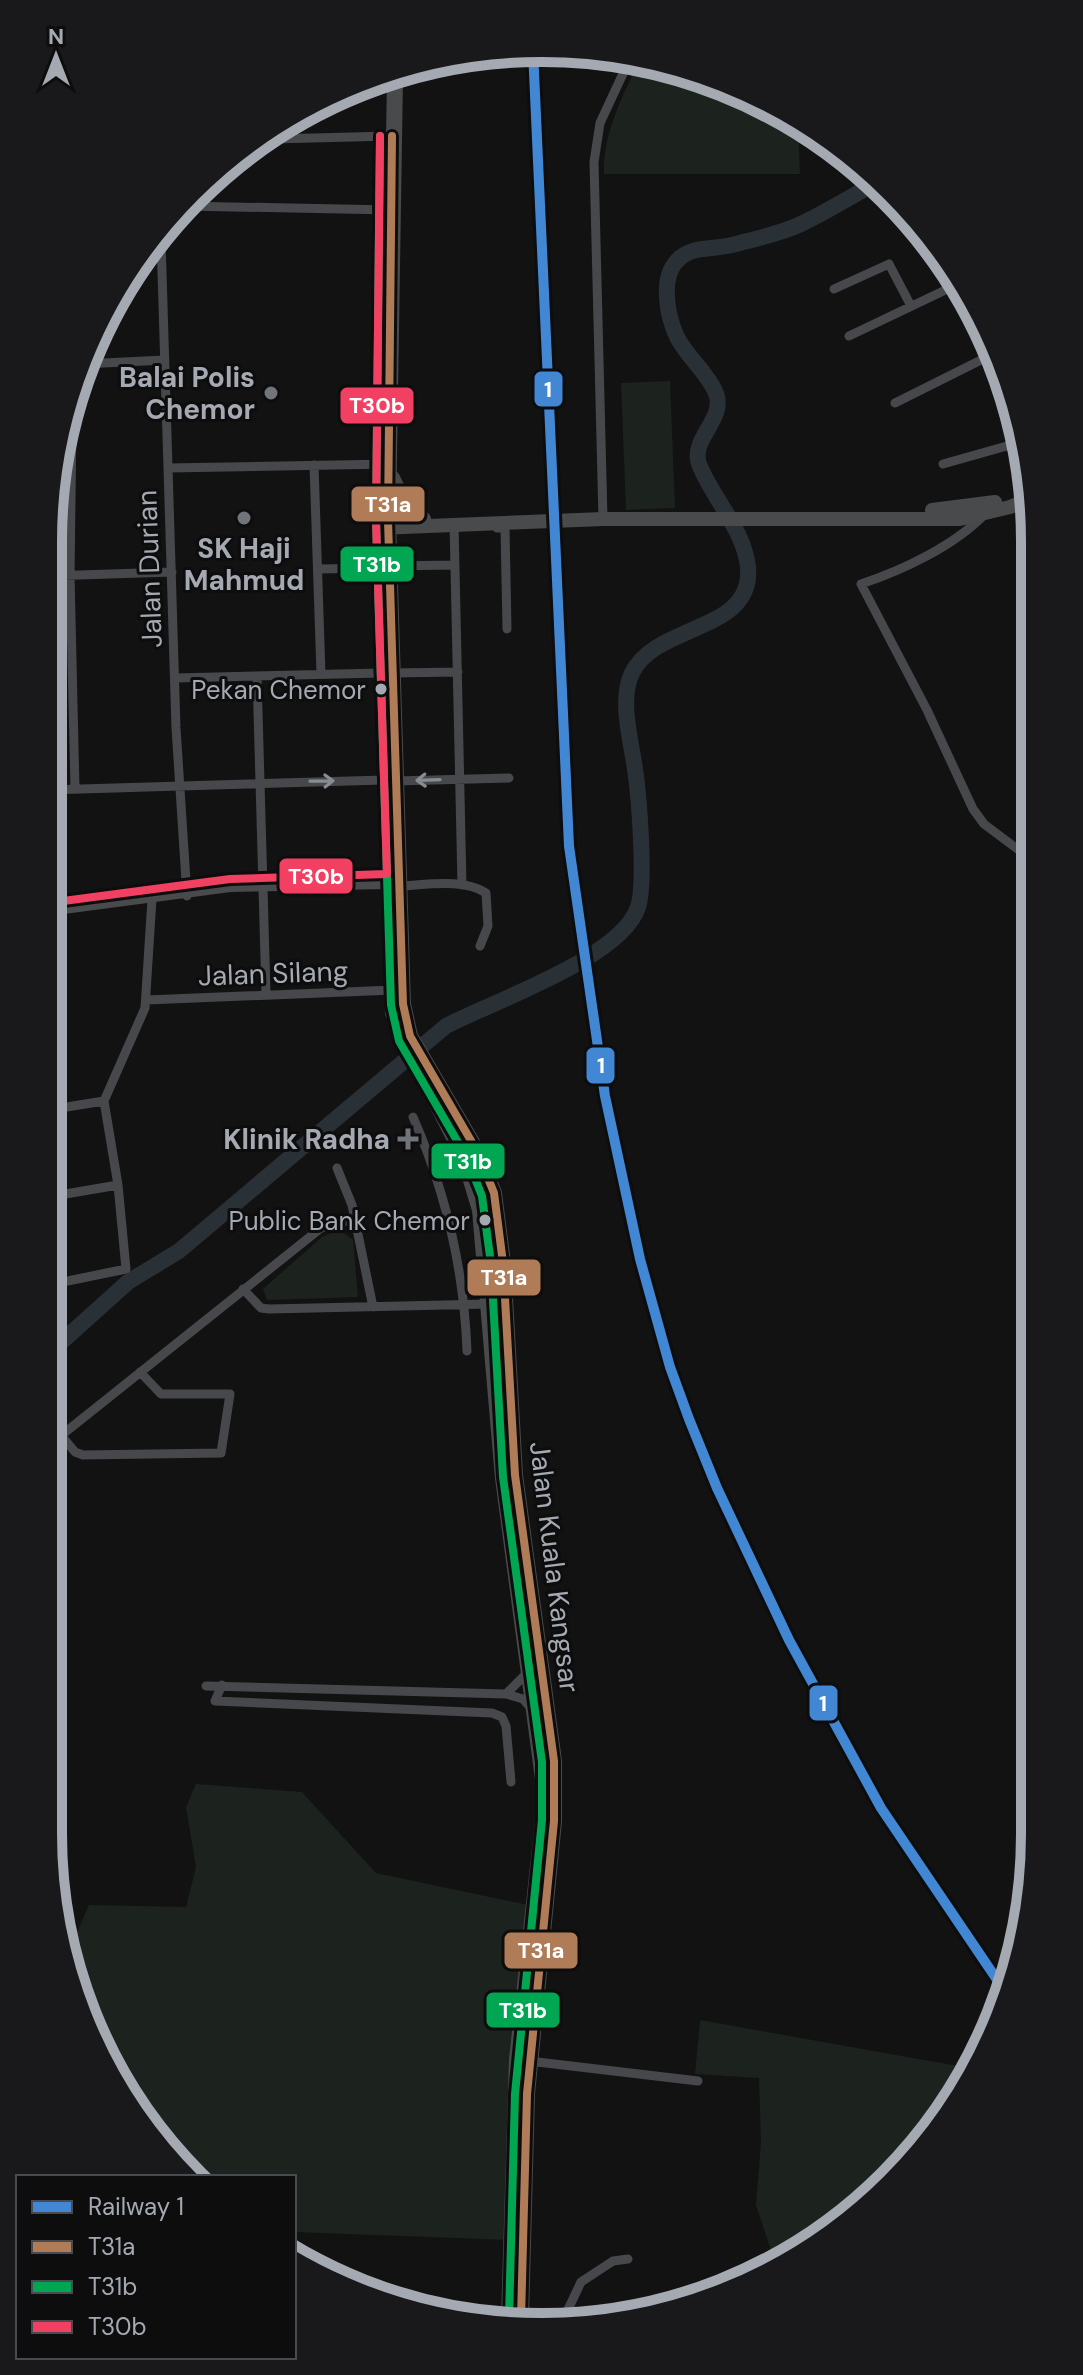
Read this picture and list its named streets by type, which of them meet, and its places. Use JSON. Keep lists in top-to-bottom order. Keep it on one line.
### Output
{"streets":{"highway":["Jalan Kuala Kangsar"],"street":["Jalan Durian","Jalan Silang"]},"crossings":[["Jalan Silang","Jalan Kuala Kangsar"]],"places":{"other":["Balai Polis Chemor","SK Haji Mahmud","Pekan Chemor","Public Bank Chemor"],"health":["Klinik Radha"]},"lines":["rail line 1","transit line T31a","transit line T31b","transit line T30b"],"legend":["Railway 1","T31a","T31b","T30b"],"north":"top"}
